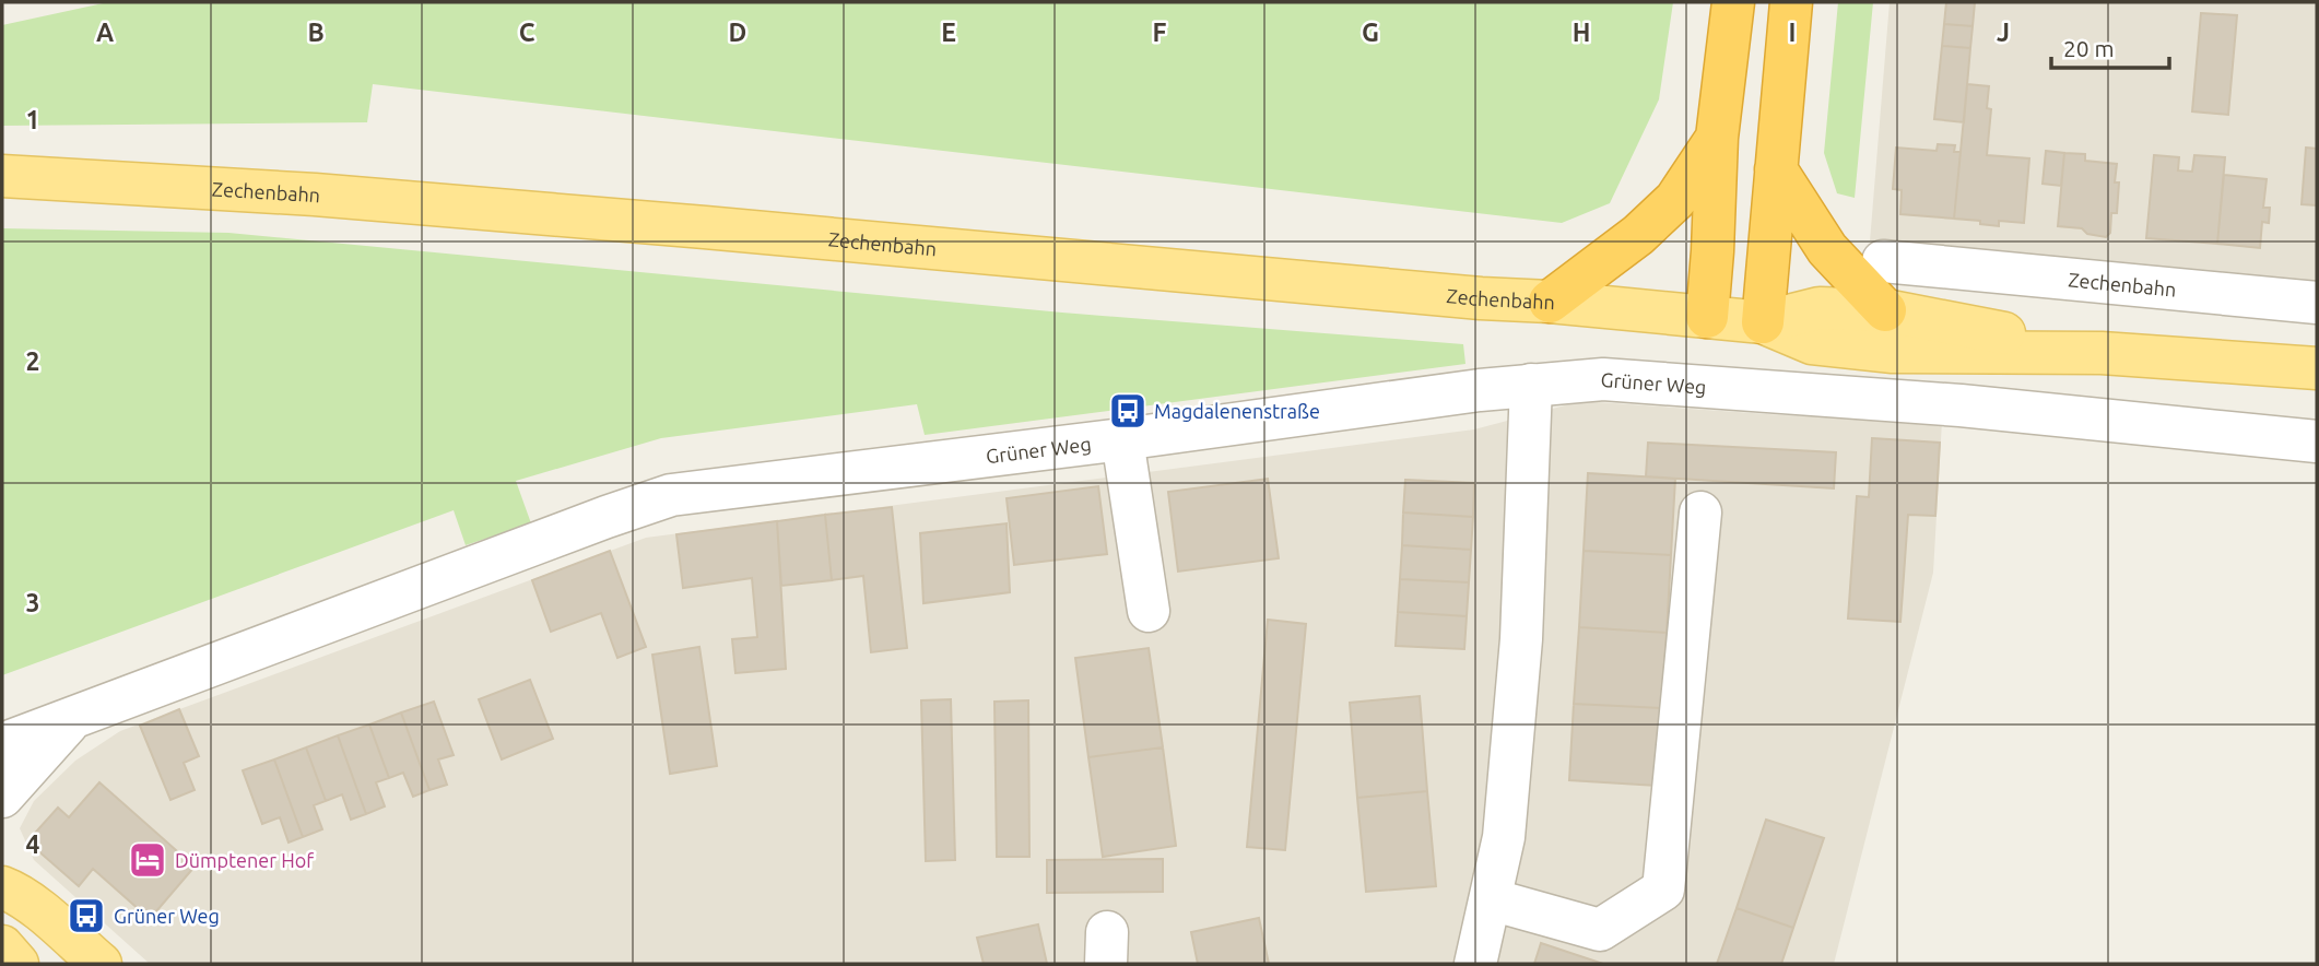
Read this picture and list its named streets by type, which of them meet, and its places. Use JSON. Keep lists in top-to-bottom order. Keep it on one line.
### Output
{"streets":{"main road":["Zechenbahn"],"street":["Grüner Weg"]},"places":{"bus stop":["Magdalenenstraße","Grüner Weg"],"hotel":["Dümptener Hof"]},"scale_bar":"20 m","grid":{"columns":["A","B","C","D","E","F","G","H","I","J"],"rows":["1","2","3","4"]}}
